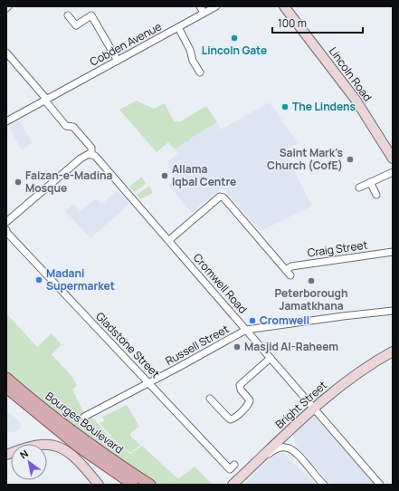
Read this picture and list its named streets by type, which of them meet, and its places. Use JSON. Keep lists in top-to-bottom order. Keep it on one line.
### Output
{"streets":{"main road":["Bourges Boulevard"],"street":["Cobden Avenue","Lincoln Road","Craig Street","Cromwell Road","Gladstone Street","Russell Street","Bright Street"]},"crossings":[["Cobden Avenue","Cromwell Road"],["Craig Street","Cromwell Road"],["Cromwell Road","Russell Street"],["Cromwell Road","Bright Street"],["Gladstone Street","Russell Street"]],"places":["Lincoln Gate","The Lindens","Saint Mark's Church (CofE)","Allama Iqbal Centre","Faizan-e-Madina Mosque","Madani Supermarket","Peterborough Jamatkhana","Cromwell","Masjid Al-Raheem"],"scale_bar":"100 m","north":"top left"}
